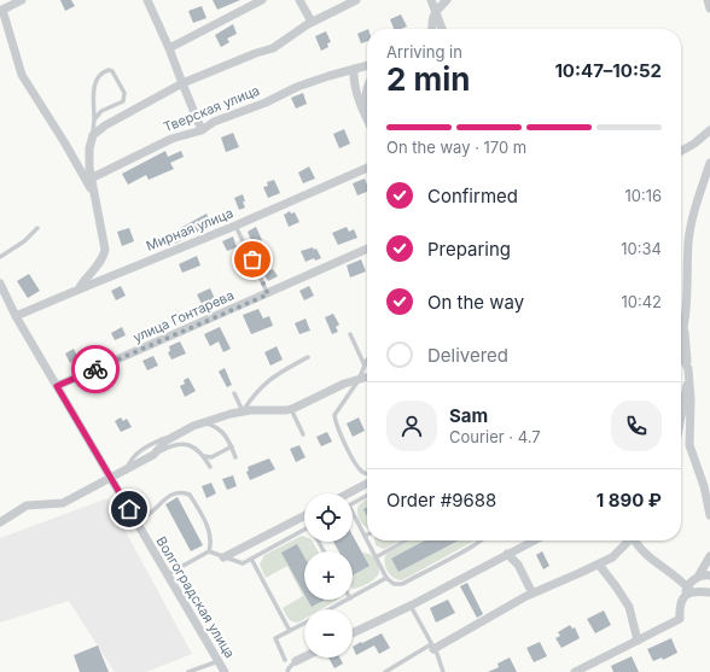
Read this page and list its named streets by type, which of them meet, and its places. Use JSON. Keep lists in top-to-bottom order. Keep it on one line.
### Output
{"streets":{"street":["Тверская улица","Мирная улица","улица Гонтарева","Волгоградская улица"]},"crossings":[["Мирная улица","Волгоградская улица"],["улица Гонтарева","Волгоградская улица"]],"page":{"heading":["2 min","Arriving in","10:47–10:52"],"panel":["Sam","Courier · 4.7","Order #9688","1 890 ₽"],"bar":"On the way · 170 m","list":[["Confirmed","10:16"],["Preparing","10:34"],["On the way","10:42"],"Delivered"],"map_buttons":["+","−"]}}
